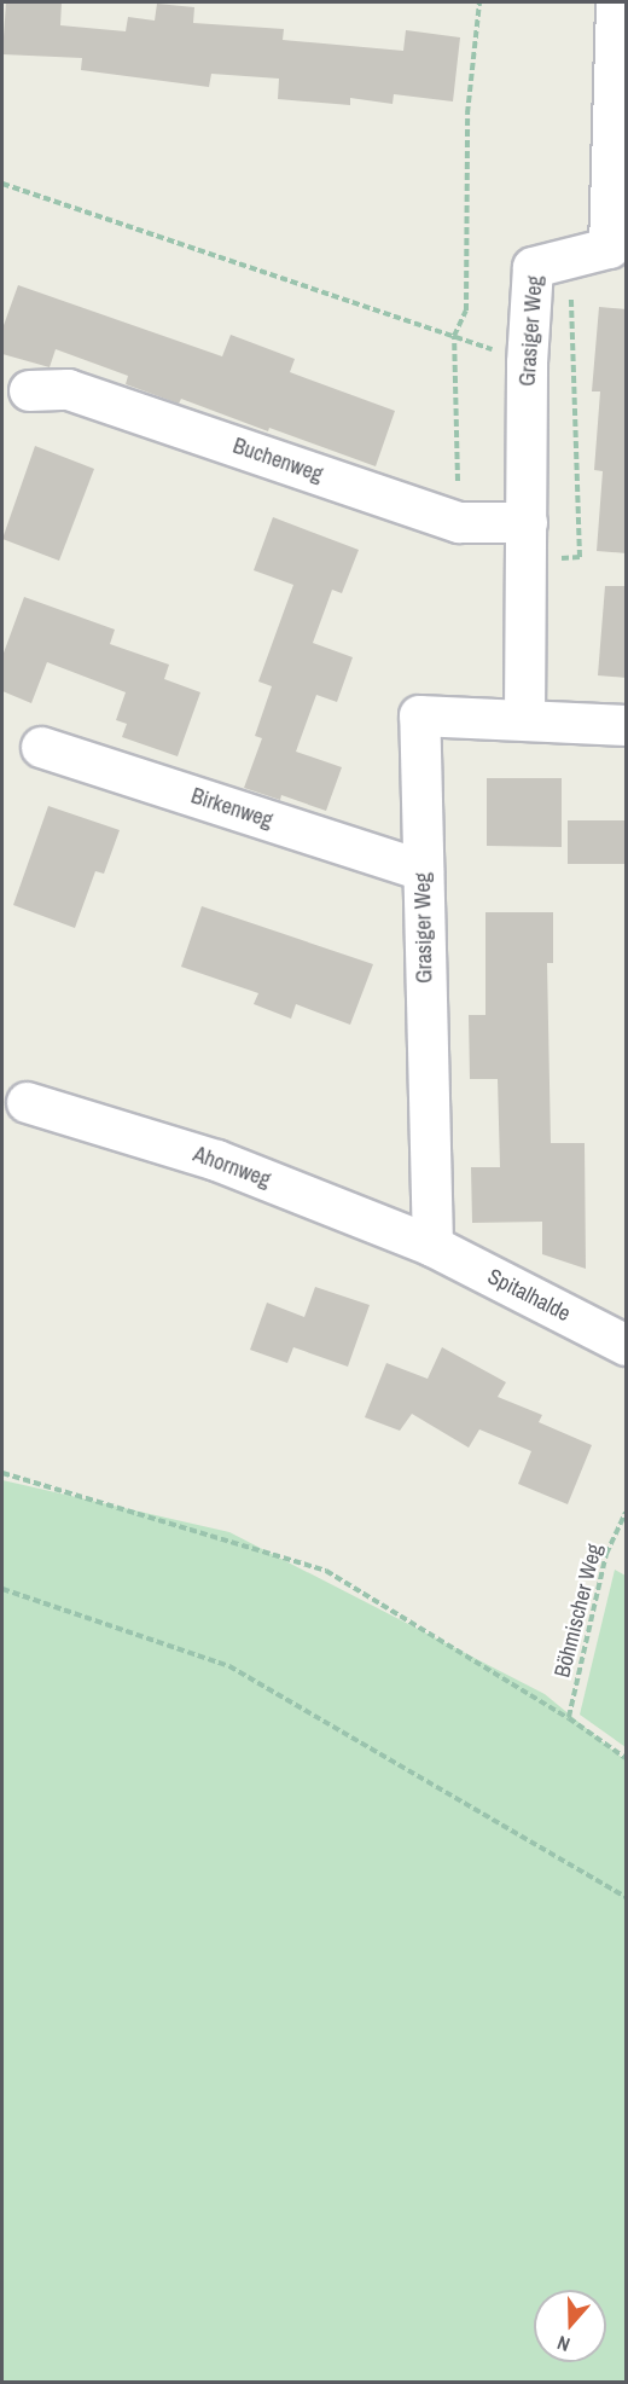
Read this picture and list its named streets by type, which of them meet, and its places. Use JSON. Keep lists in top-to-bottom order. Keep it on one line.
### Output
{"streets":{"street":["Grasiger Weg","Buchenweg","Birkenweg","Ahornweg","Spitalhalde"],"path":["Böhmischer Weg"]},"crossings":[["Grasiger Weg","Buchenweg"],["Grasiger Weg","Birkenweg"],["Grasiger Weg","Ahornweg"],["Grasiger Weg","Spitalhalde"],["Ahornweg","Spitalhalde"]],"north":"bottom"}
